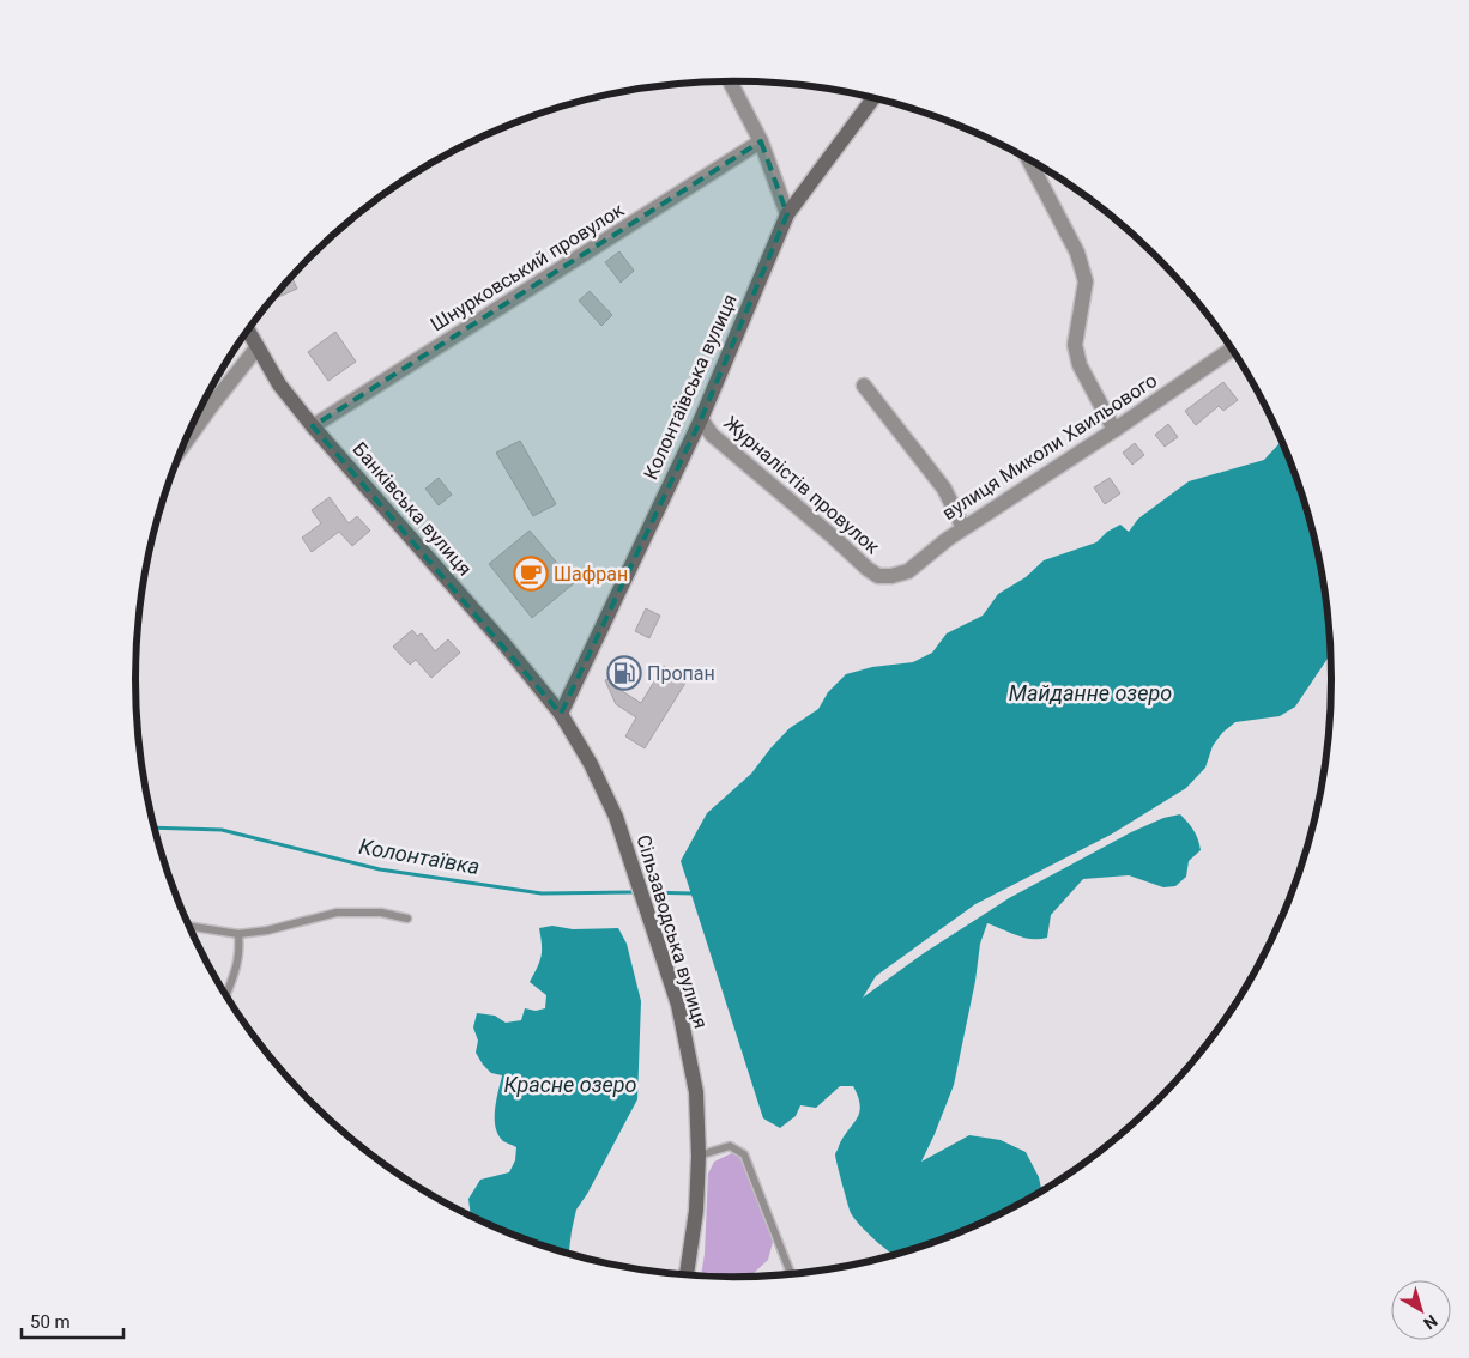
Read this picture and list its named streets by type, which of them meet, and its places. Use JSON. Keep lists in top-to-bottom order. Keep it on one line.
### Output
{"streets":{"main road":["Колонтаївська вулиця","Банківська вулиця","Сільзаводська вулиця"],"street":["Шнурковський провулок","вулиця Миколи Хвильового","Журналістів провулок"]},"crossings":[["Шнурковський провулок","Банківська вулиця"],["Колонтаївська вулиця","Журналістів провулок"],["Колонтаївська вулиця","Банківська вулиця"],["Колонтаївська вулиця","Сільзаводська вулиця"],["вулиця Миколи Хвильового","Журналістів провулок"],["Банківська вулиця","Сільзаводська вулиця"]],"water":["Майданне озеро","Колонтаївка","Красне озеро"],"places":{"cafe":["Шафран"],"fuel station":["Пропан"]},"scale_bar":"50 m","north":"bottom right"}
